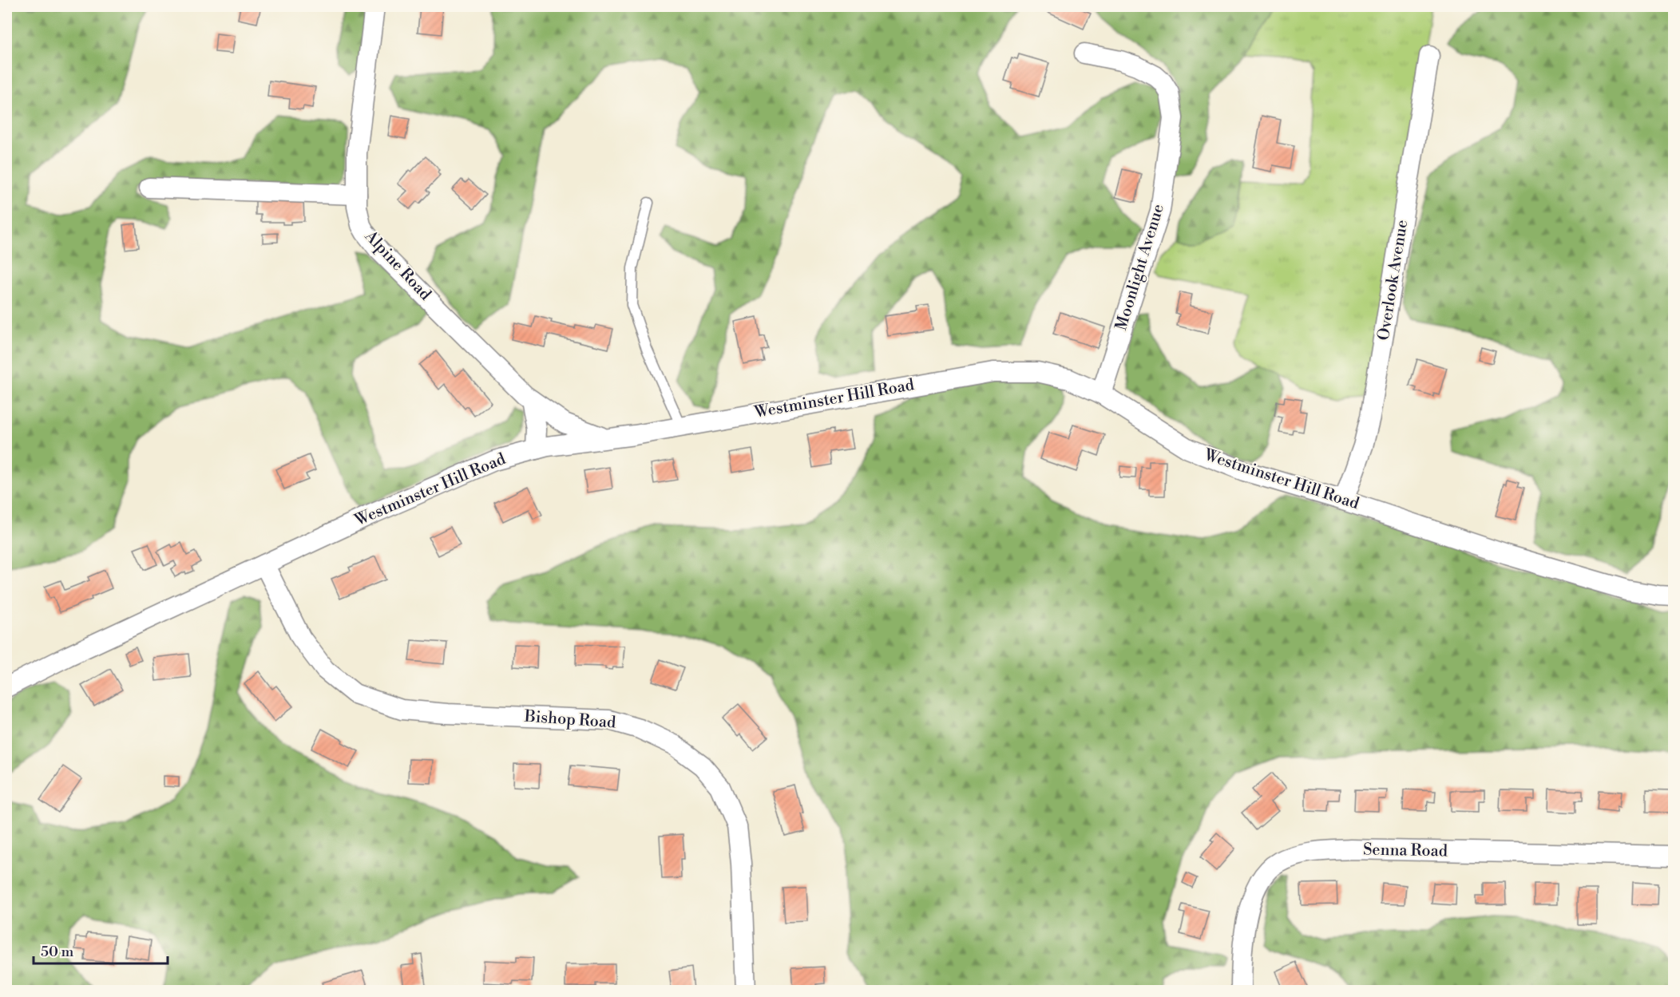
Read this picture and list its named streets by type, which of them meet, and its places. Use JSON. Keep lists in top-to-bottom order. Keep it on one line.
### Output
{"streets":{"street":["Alpine Road","Moonlight Avenue","Overlook Avenue","Westminster Hill Road","Bishop Road","Senna Road"]},"crossings":[["Alpine Road","Westminster Hill Road"],["Moonlight Avenue","Westminster Hill Road"],["Overlook Avenue","Westminster Hill Road"],["Westminster Hill Road","Bishop Road"]],"scale_bar":"50 m"}
